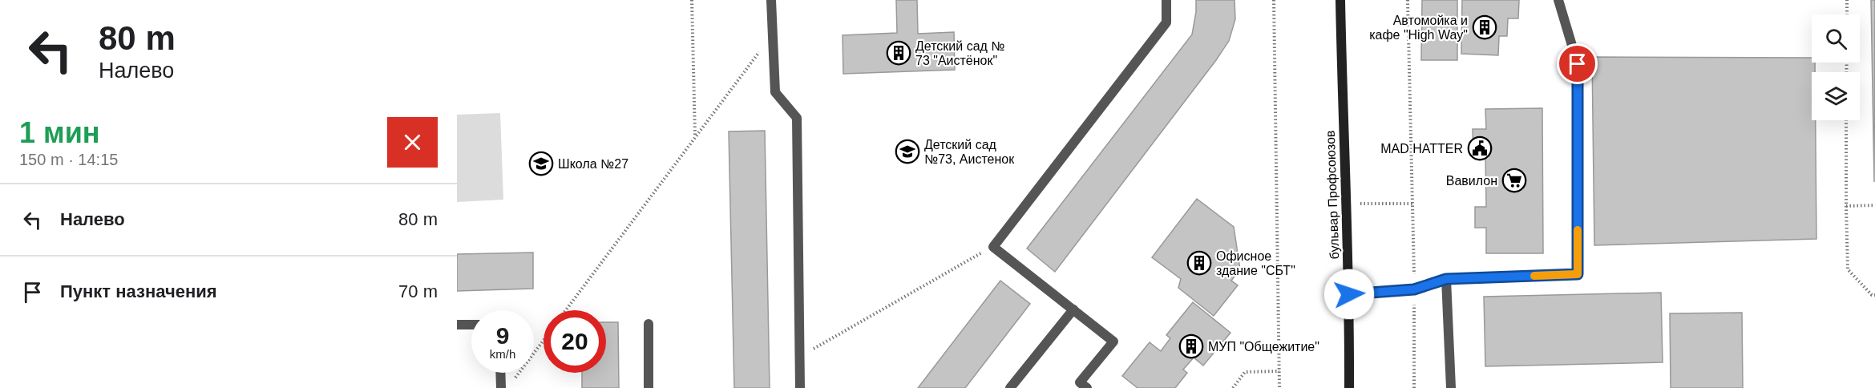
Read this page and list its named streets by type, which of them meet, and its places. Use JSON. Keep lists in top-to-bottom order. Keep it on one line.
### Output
{"streets":{"street":["бульвар Профсоюзов"]},"places":{"building":["Автомойка и кафе \"High Way\"","Детский сад № 73 \"Аистёнок\"","Офисное здание \"СБТ\"","МУП \"Общежитие\""],"public building":["MAD HATTER"],"school or university":["Детский сад №73, Аистенок","Школа №27"],"supermarket":["Вавилон"]},"page":{"turn":["80 m","Налево"],"heading":["1 мин","150 m · 14:15"],"list":[{"name":"Налево","value":"80 m"},{"name":"Пункт назначения","value":"70 m"}],"speed":"9 km/h","limit":"20"}}
